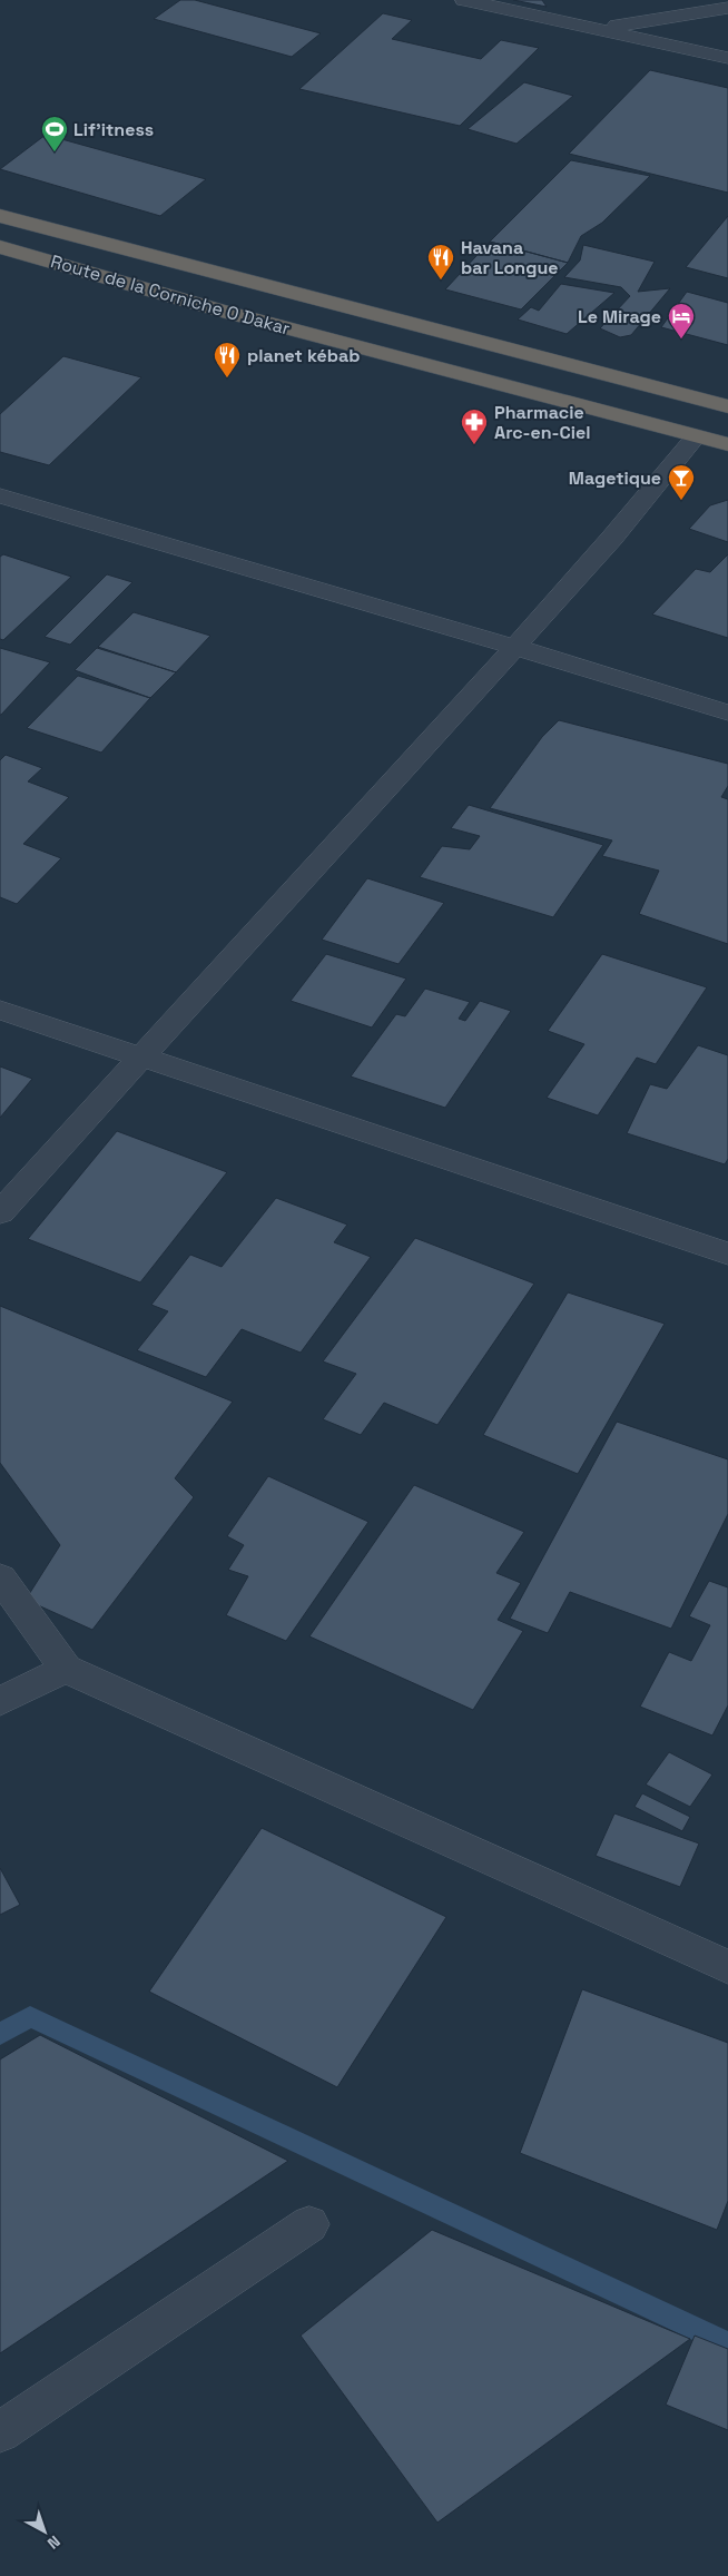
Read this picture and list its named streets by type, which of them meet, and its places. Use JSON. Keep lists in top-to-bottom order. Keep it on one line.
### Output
{"streets":{"highway":["Route de la Corniche O Dakar"]},"places":{"sports":["Lif'itness"],"restaurant":["Havana bar Longue","planet kébab"],"hotel":["Le Mirage"],"pharmacy":["Pharmacie Arc-en-Ciel"],"bar":["Magetique"]},"north":"bottom right"}
